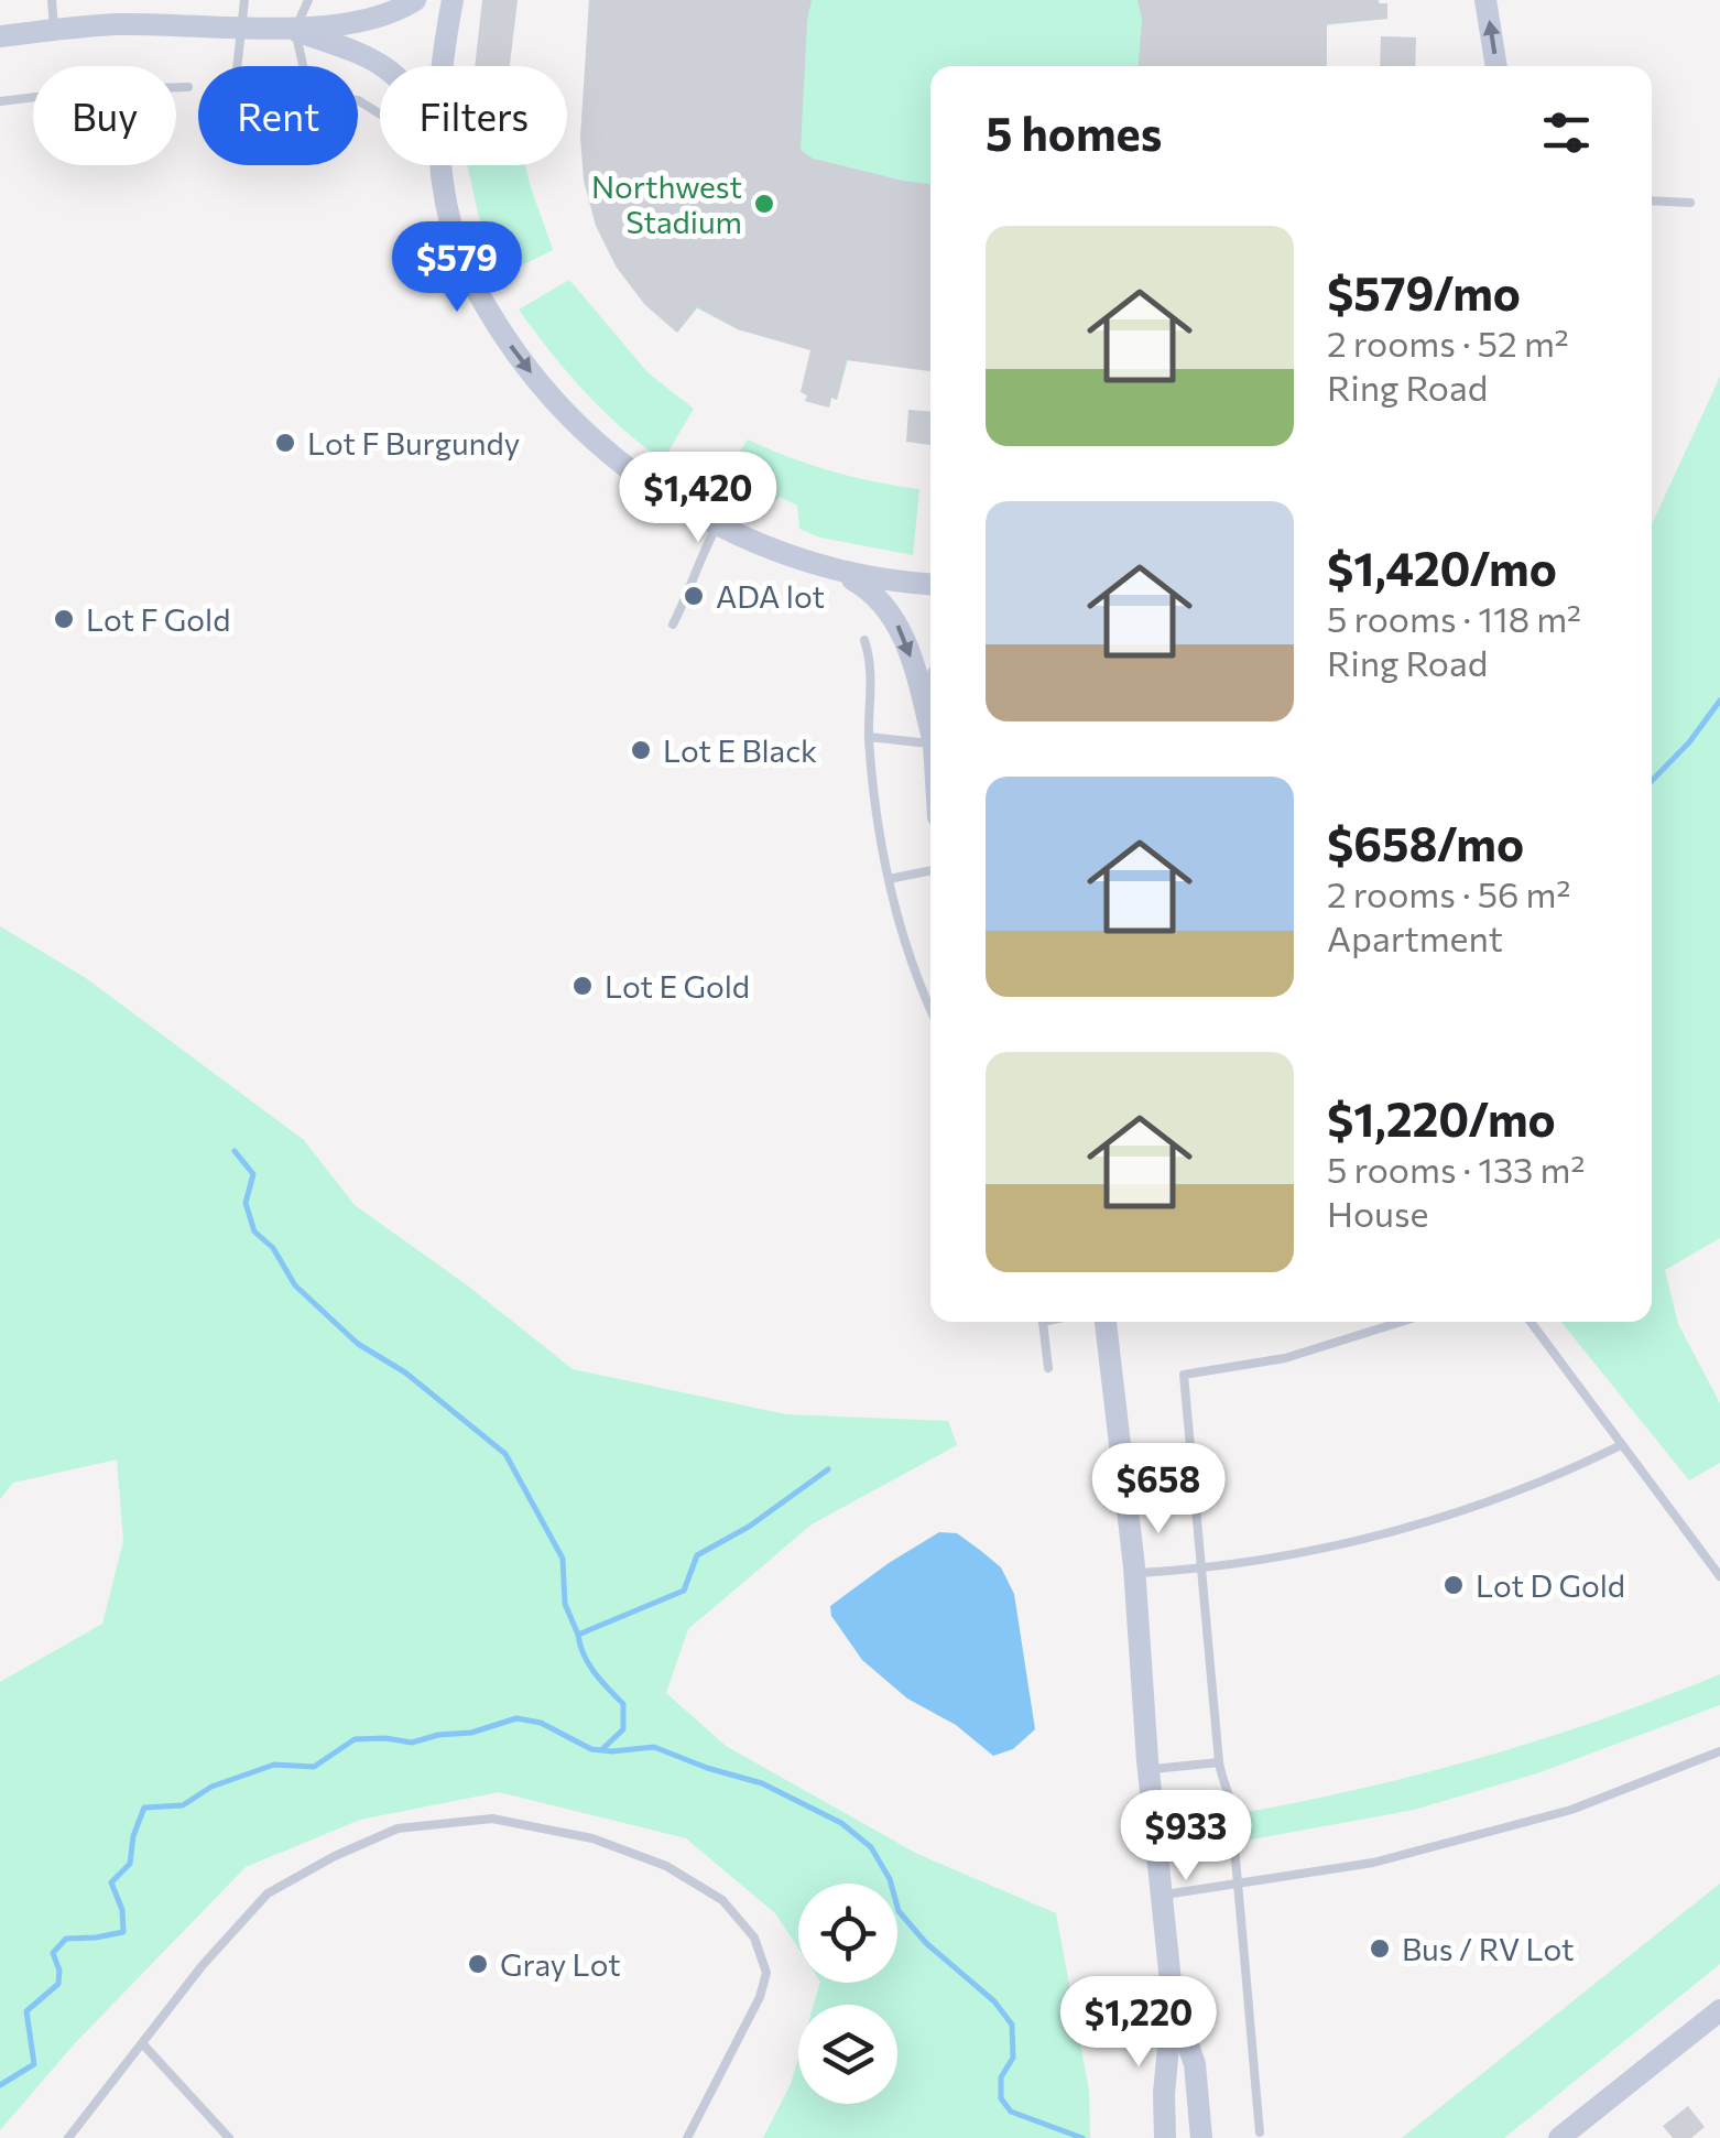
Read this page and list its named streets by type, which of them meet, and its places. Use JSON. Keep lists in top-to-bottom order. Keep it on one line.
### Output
{"places":["Northwest Stadium","Lot F Burgundy","ADA lot","Lot F Gold","Lot E Black","Lot E Gold","Lot D Gold","Bus / RV Lot","Gray Lot"],"page":{"chip":["Buy","Rent","Filters"],"heading":"5 homes","list":[{"name":"$579/mo","note":"2 rooms · 52 m² · Ring Road"},{"name":"$1,420/mo","note":"5 rooms · 118 m² · Ring Road"},{"name":"$658/mo","note":"2 rooms · 56 m² · Apartment"},{"name":"$1,220/mo","note":"5 rooms · 133 m² · House"}],"price":["$579","$1,420","$658","$933","$1,220"]}}
